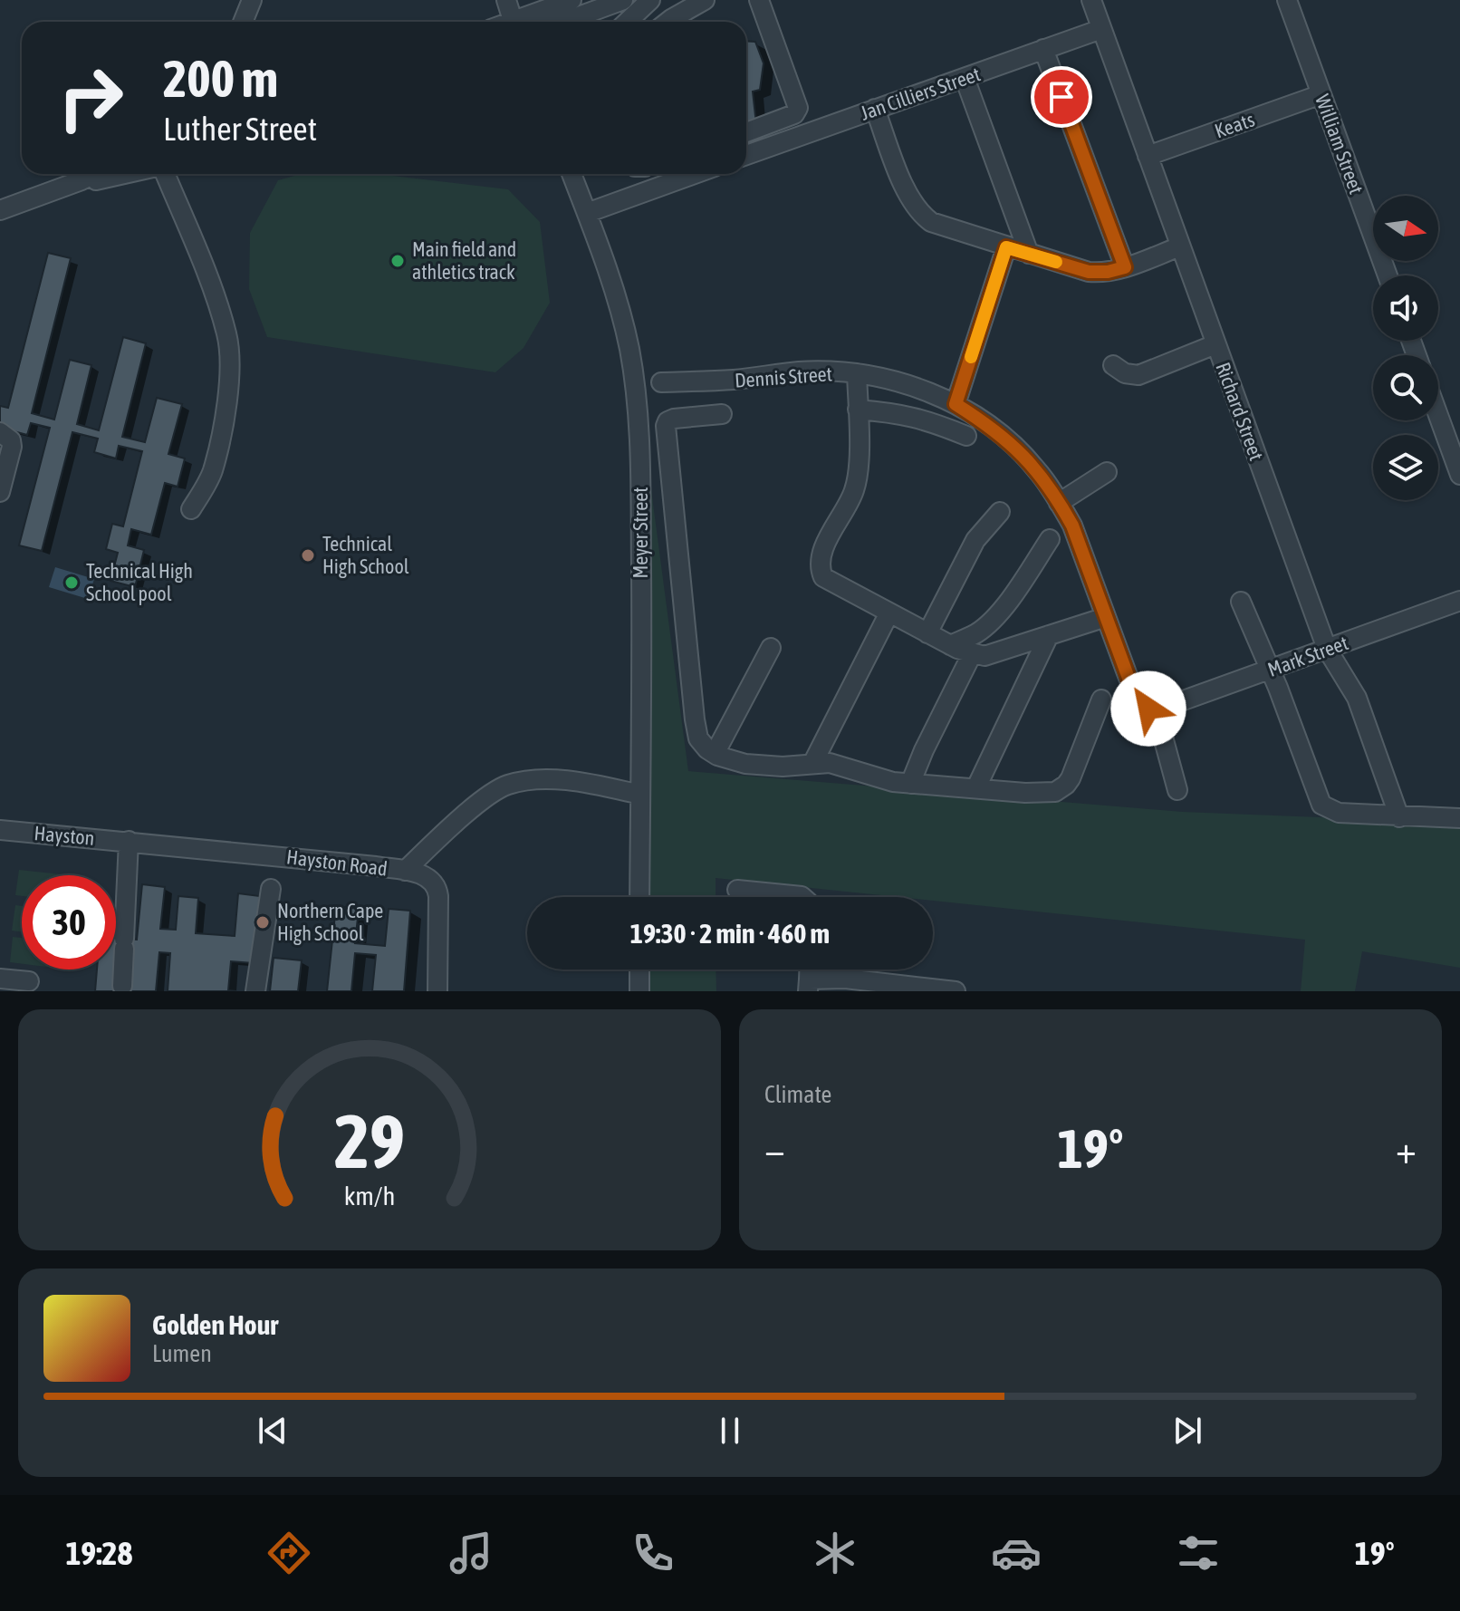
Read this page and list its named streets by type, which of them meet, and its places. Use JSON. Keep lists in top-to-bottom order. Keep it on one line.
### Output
{"streets":{"street":["Jan Cilliers Street","Keats","William Street","Dennis Street","Richard Street","Meyer Street","Mark Street","Hayston","Hayston Road"]},"crossings":[["Jan Cilliers Street","Richard Street"],["Keats","William Street"],["Keats","Richard Street"],["Dennis Street","Mark Street"],["Richard Street","Mark Street"],["Hayston","Hayston Road"]],"places":["Main field and athletics track","Technical High School","Technical High School pool","Northern Cape High School"],"north":"right","page":{"turn":["200 m","Luther Street"],"limit":"30","trip":"19:30 · 2 min · 460 m","tile":"Climate","heat":["−","19°","+"],"song":["Golden Hour","Lumen"],"tabs":["19:28","19°"],"gauge":["29","km/h"]}}
